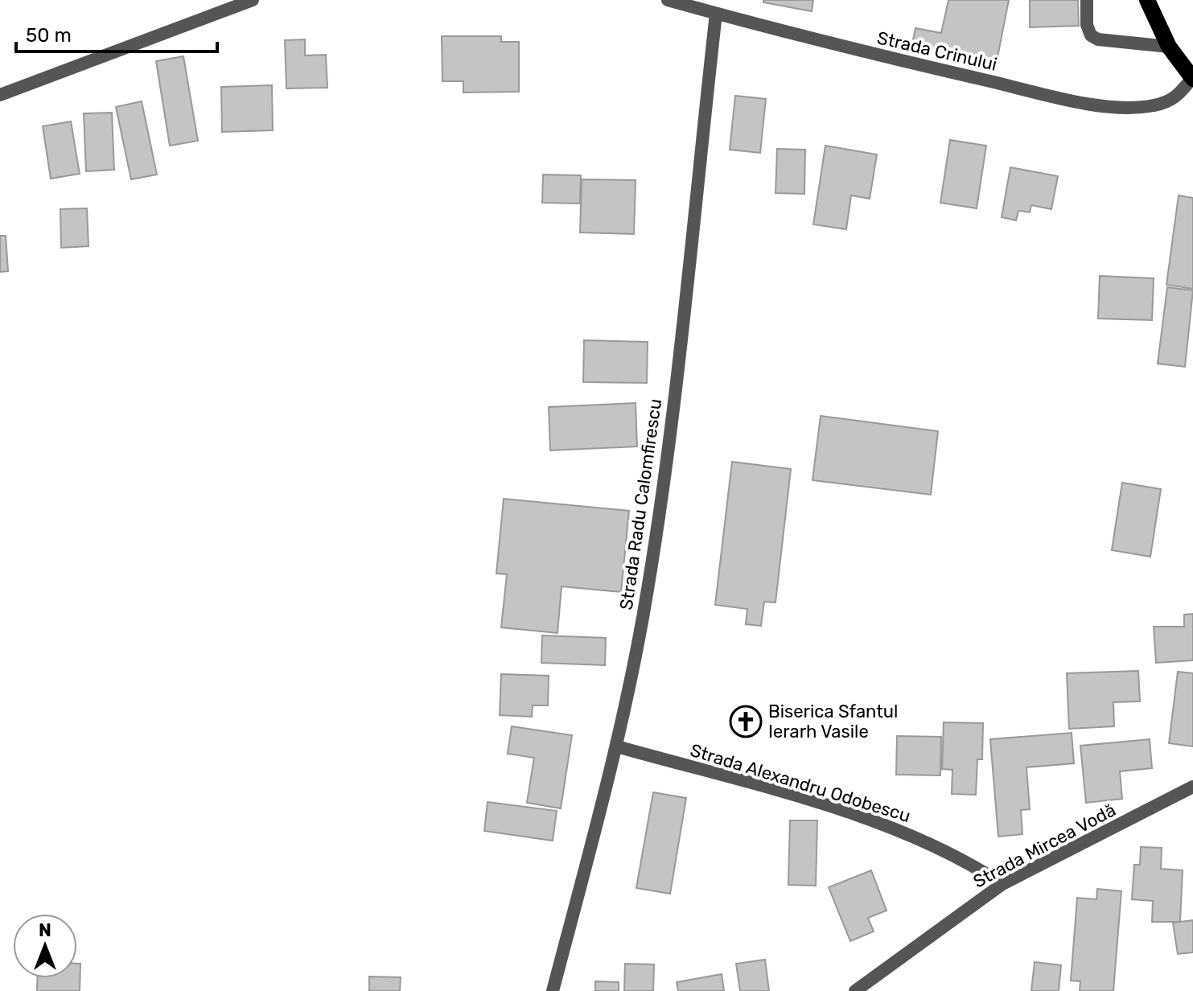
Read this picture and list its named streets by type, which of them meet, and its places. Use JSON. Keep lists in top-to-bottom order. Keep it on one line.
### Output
{"streets":{"street":["Strada Crinului","Strada Radu Calomfirescu","Strada Alexandru Odobescu","Strada Mircea Vodă"]},"crossings":[["Strada Crinului","Strada Radu Calomfirescu"],["Strada Radu Calomfirescu","Strada Alexandru Odobescu"],["Strada Alexandru Odobescu","Strada Mircea Vodă"]],"places":{"church":["Biserica Sfantul Ierarh Vasile"]},"scale_bar":"50 m","north":"top"}
